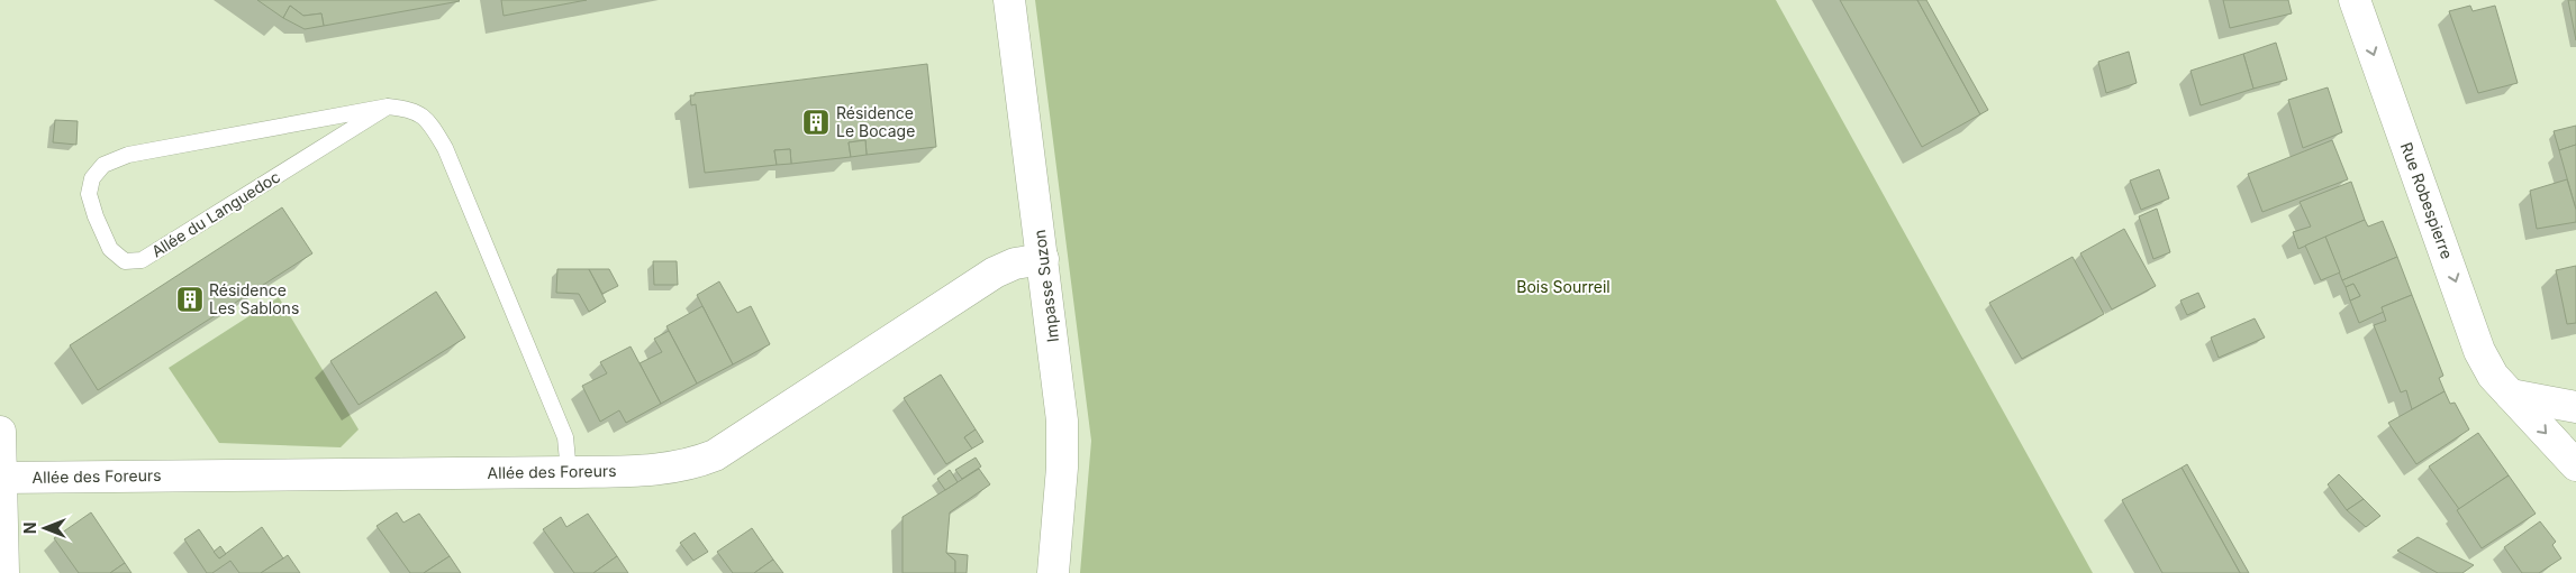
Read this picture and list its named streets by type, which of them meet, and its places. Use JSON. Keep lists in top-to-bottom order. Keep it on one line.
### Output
{"streets":{"street":["Rue Robespierre","Impasse Suzon","Allée des Foreurs"],"lane":["Allée du Languedoc"]},"crossings":[["Allée du Languedoc","Allée des Foreurs"],["Impasse Suzon","Allée des Foreurs"]],"one_way":["Rue Robespierre"],"parks":["Bois Sourreil"],"places":{"building":["Résidence Le Bocage","Résidence Les Sablons"]},"north":"left"}
